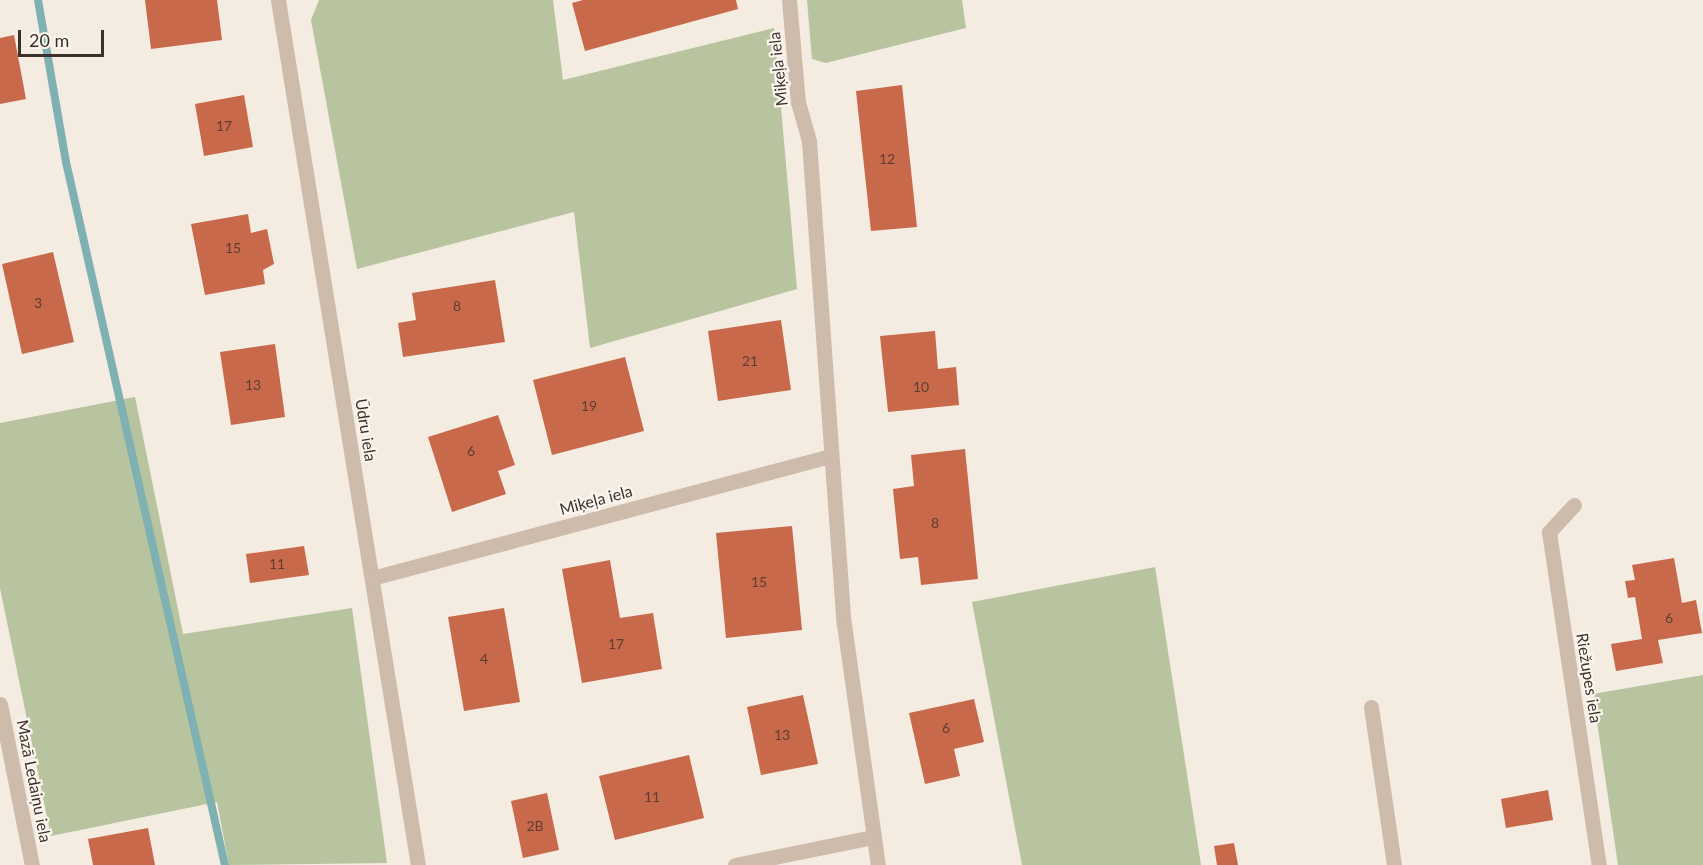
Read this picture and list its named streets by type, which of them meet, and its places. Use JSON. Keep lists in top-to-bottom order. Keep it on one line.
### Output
{"streets":{"street":["Miķeļa iela","Ūdru iela","Riežupes iela","Mazā Ledaiņu iela"]},"crossings":[["Miķeļa iela","Ūdru iela"]],"house_numbers":["17","12","15","3","8","21","13","10","19","6","8","11","15","6","17","4","6","13","11","2B"],"scale_bar":"20 m"}
